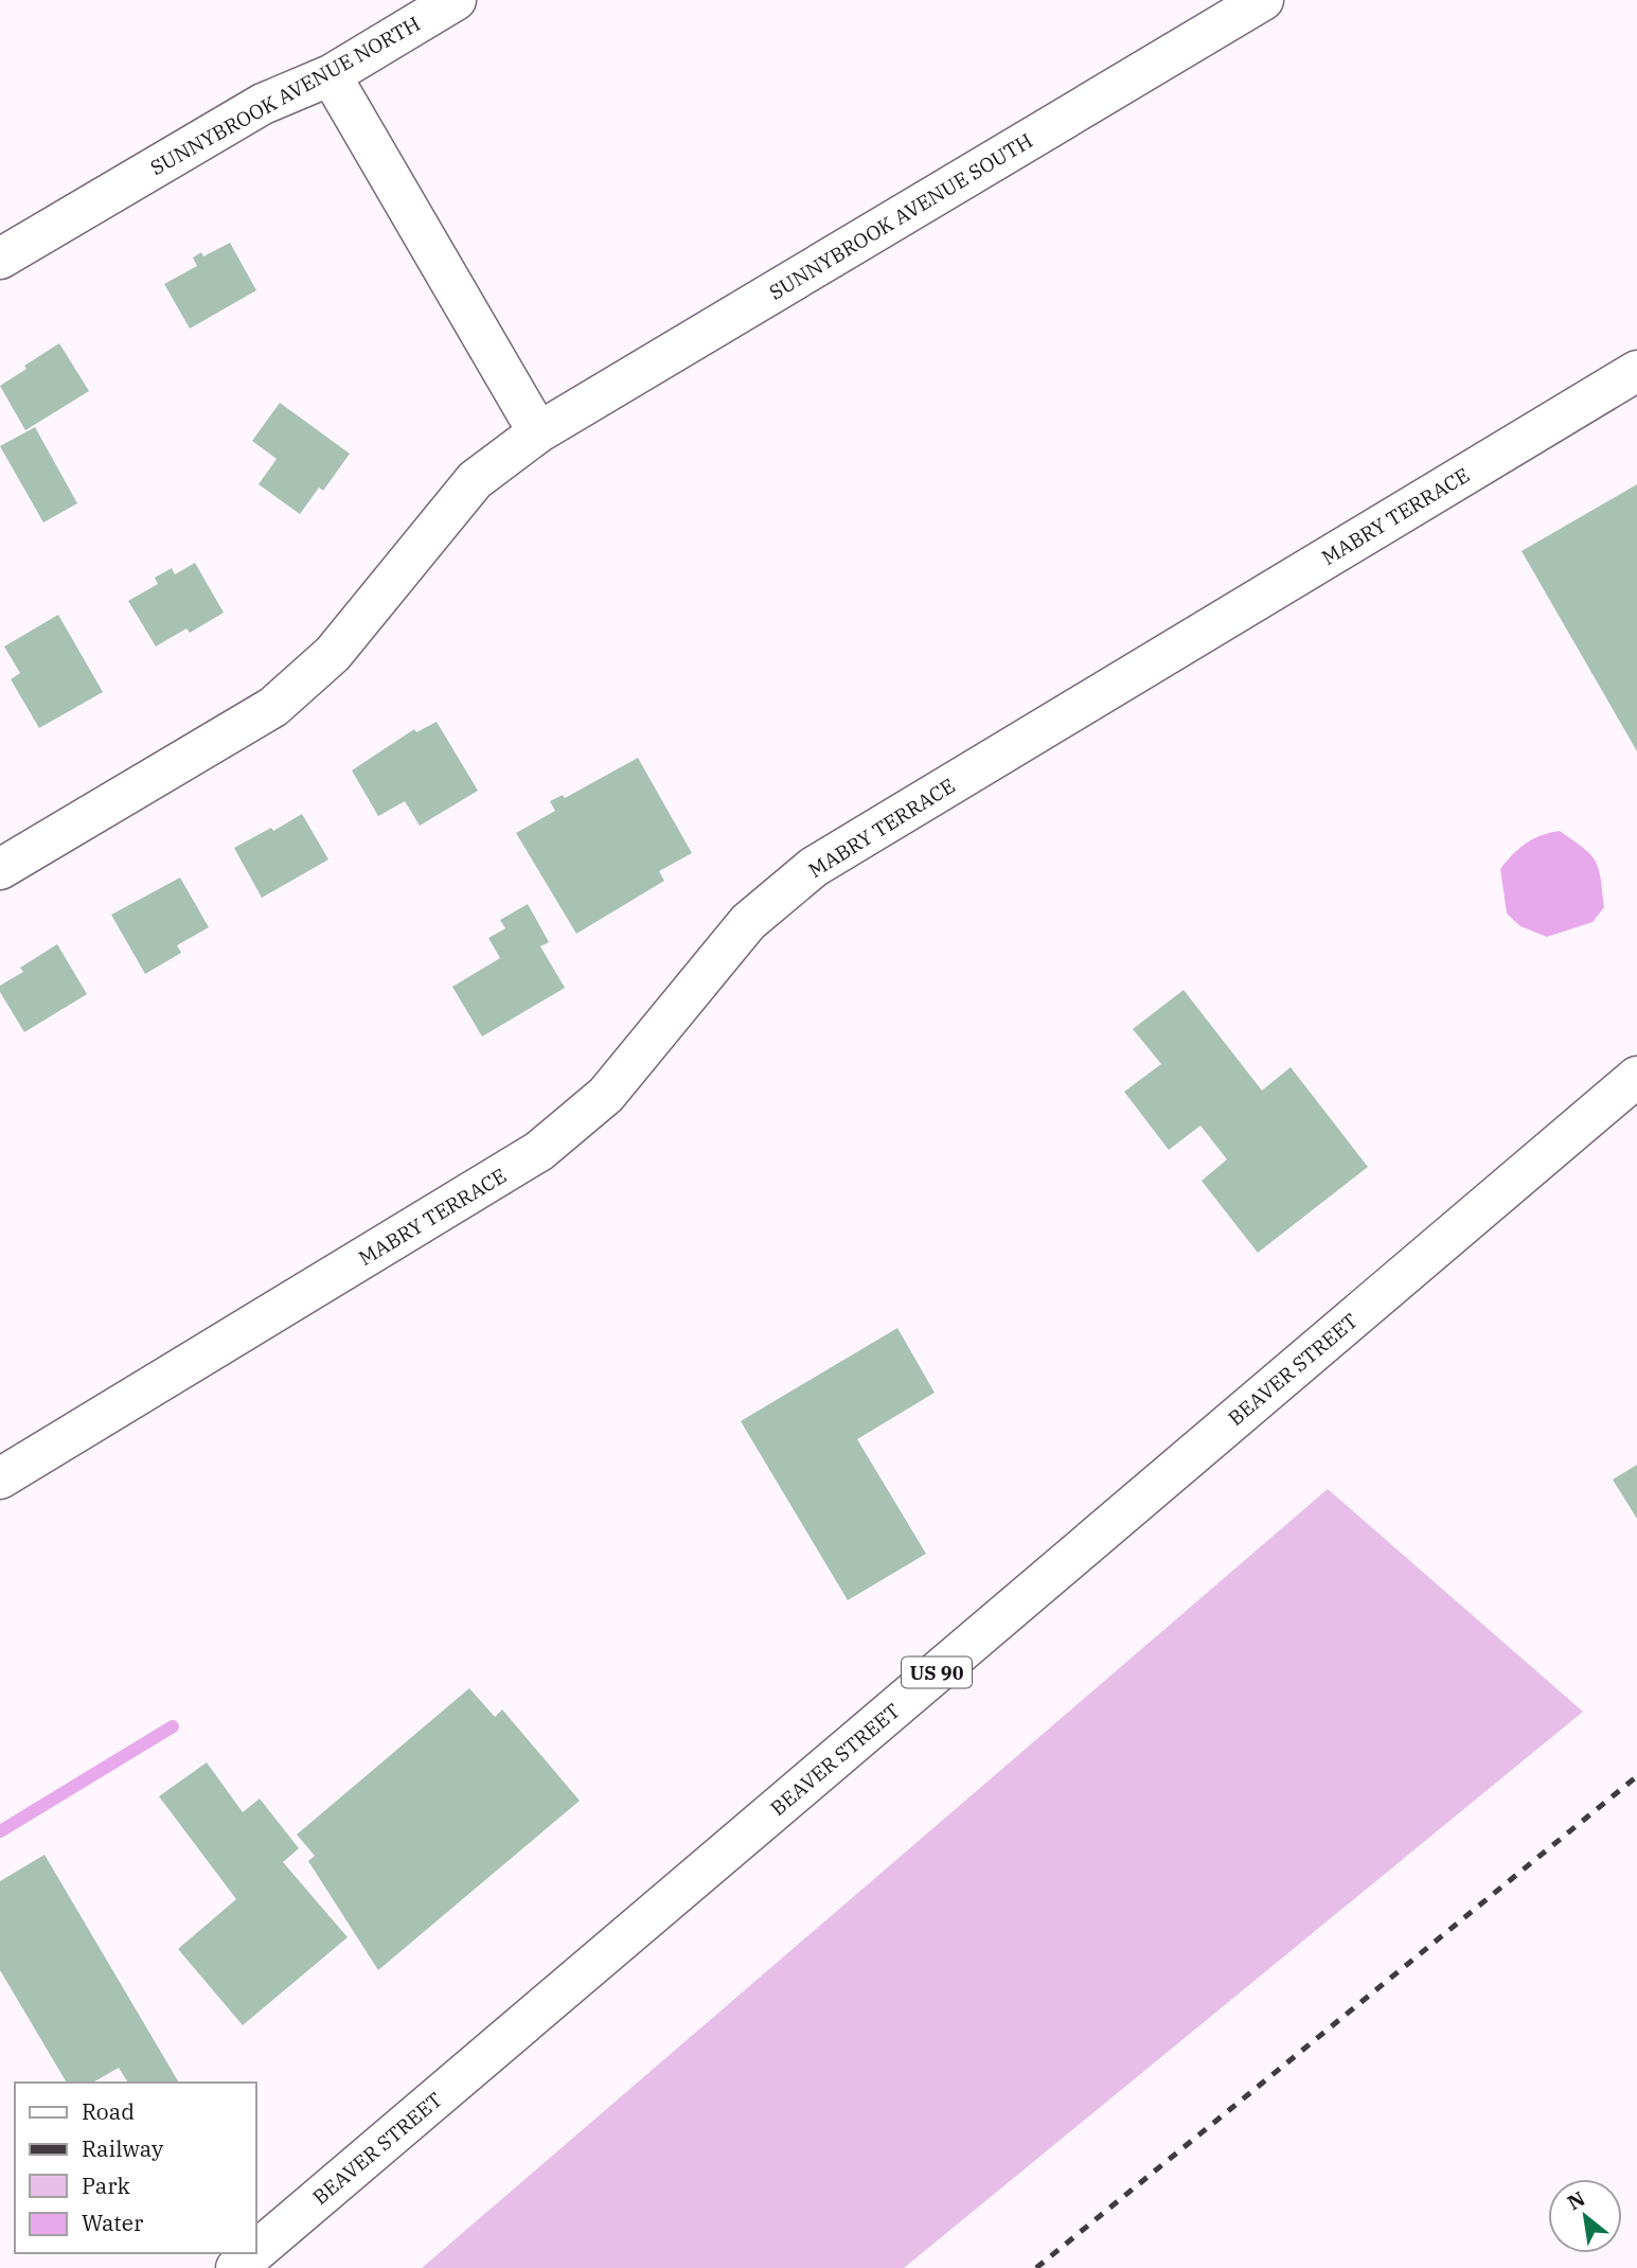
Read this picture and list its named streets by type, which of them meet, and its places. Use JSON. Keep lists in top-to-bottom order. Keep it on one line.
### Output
{"streets":{"street":["SUNNYBROOK AVENUE NORTH","SUNNYBROOK AVENUE SOUTH","MABRY TERRACE","BEAVER STREET","US 90"]},"legend":["Road","Railway","Park","Water"],"north":"top left"}
